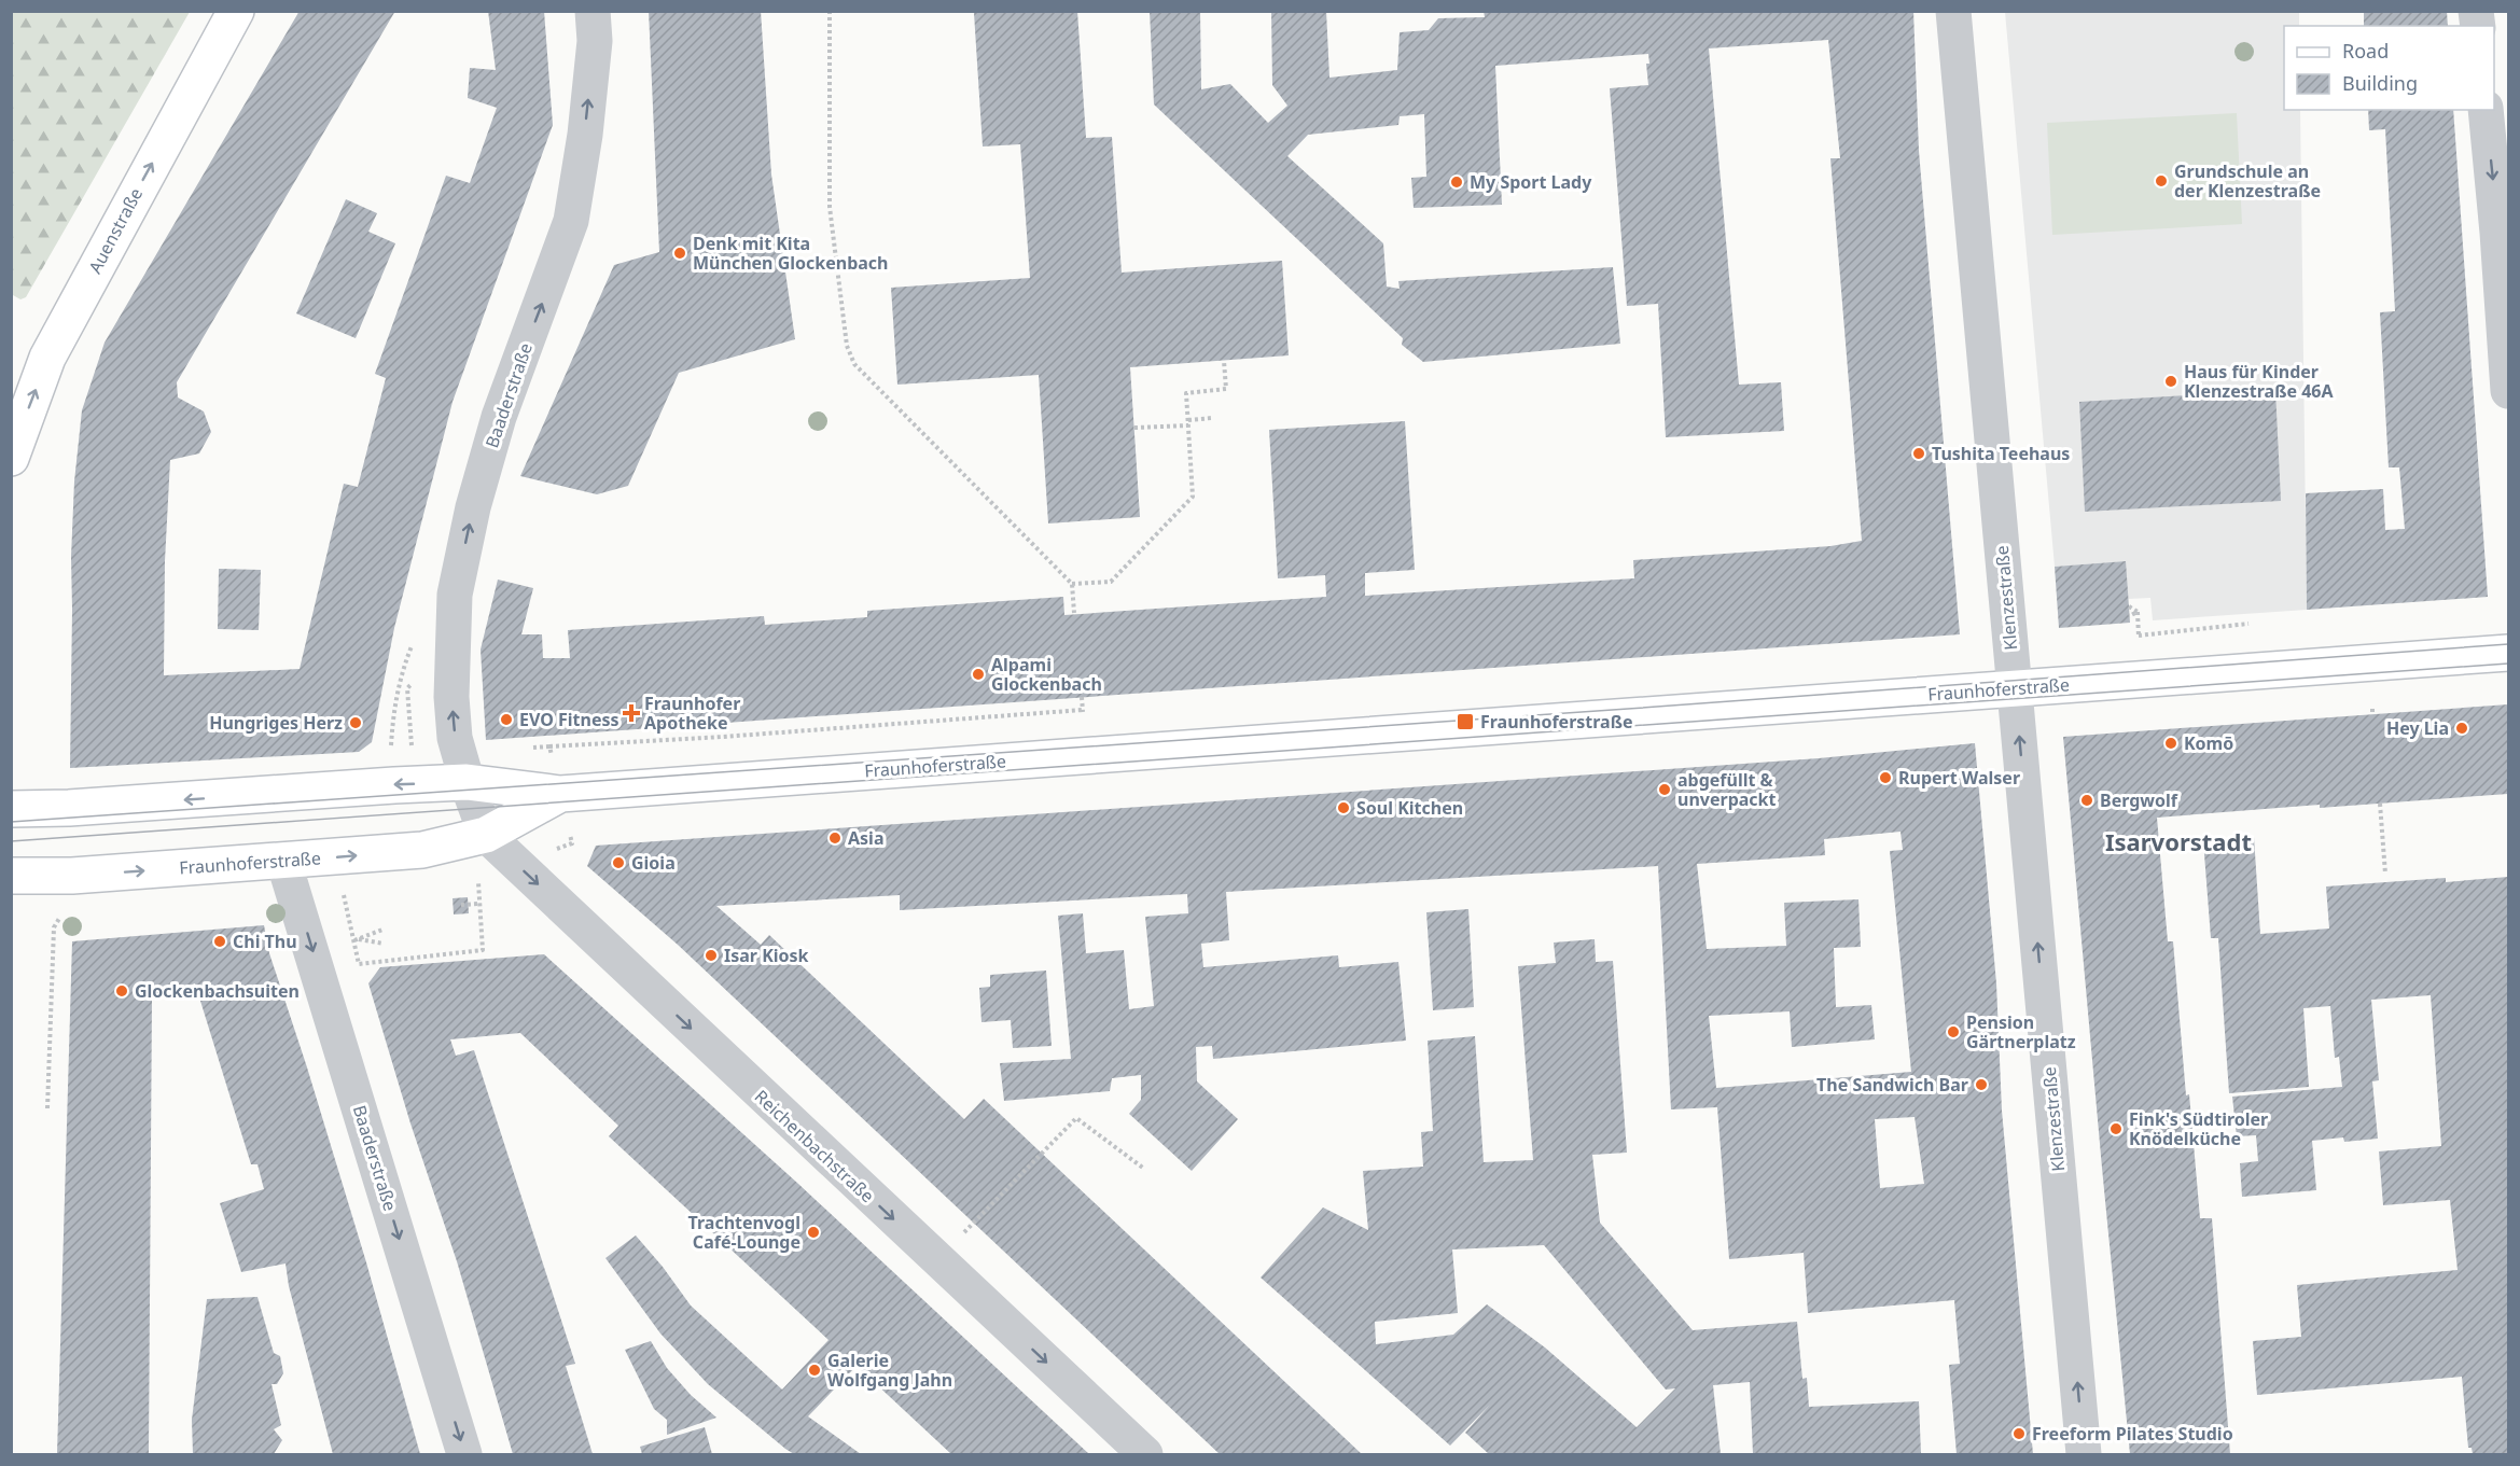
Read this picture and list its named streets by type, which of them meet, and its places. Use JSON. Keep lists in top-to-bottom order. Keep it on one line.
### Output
{"streets":{"main road":["Auenstraße","Fraunhoferstraße"],"street":["Baaderstraße","Klenzestraße","Reichenbachstraße"]},"crossings":[["Baaderstraße","Fraunhoferstraße"],["Klenzestraße","Fraunhoferstraße"],["Fraunhoferstraße","Reichenbachstraße"]],"one_way":["Auenstraße","Klenzestraße","Reichenbachstraße"],"districts":["Isarvorstadt"],"places":{"other":["Grundschule an der Klenzestraße","My Sport Lady","Denk mit Kita München Glockenbach","Haus für Kinder Klenzestraße 46A","Tushita Teehaus","Alpami Glockenbach","EVO Fitness","Hungriges Herz","Hey Lia","Komō","Rupert Walser","abgefüllt & unverpackt","Bergwolf","Soul Kitchen","Asia","Gioia","Chi Thu","Isar Kiosk","Glockenbachsuiten","Pension Gärtnerplatz","The Sandwich Bar","Fink's Südtiroler Knödelküche","Trachtenvogl Café-Lounge","Galerie Wolfgang Jahn","Freeform Pilates Studio"],"health":["Fraunhofer Apotheke"],"transit":["Fraunhoferstraße"]},"legend":["Road","Building"]}
